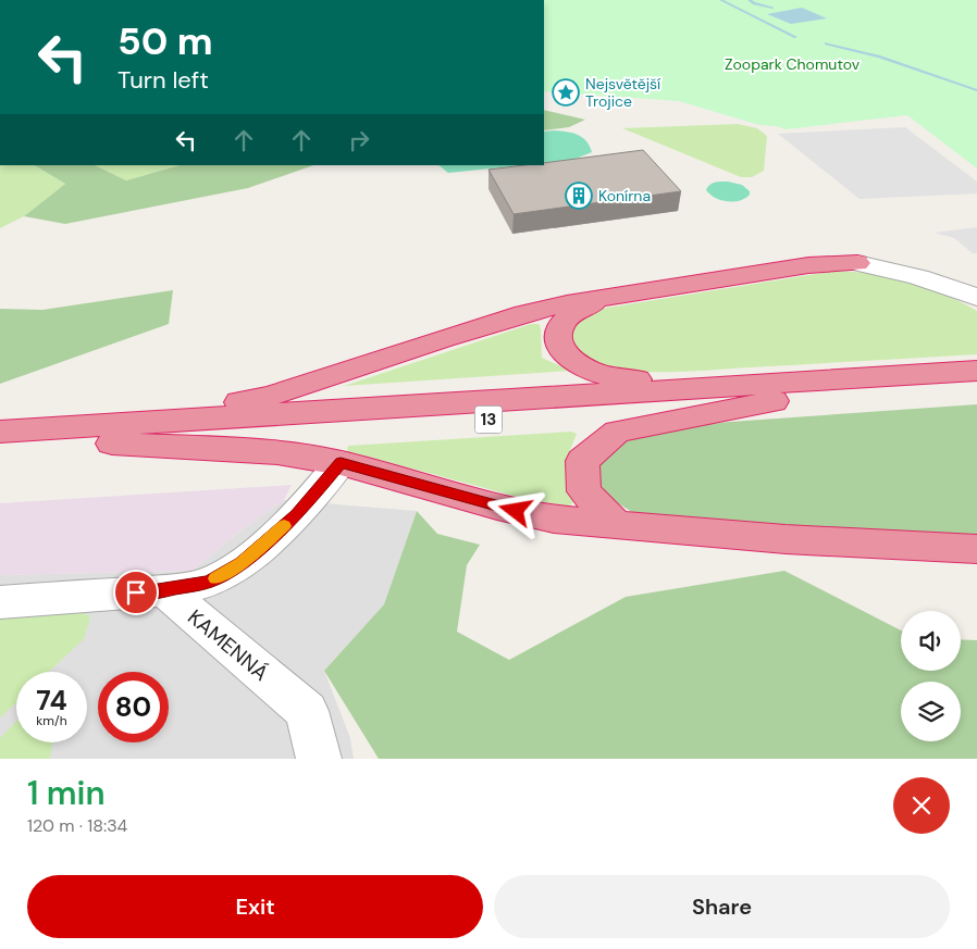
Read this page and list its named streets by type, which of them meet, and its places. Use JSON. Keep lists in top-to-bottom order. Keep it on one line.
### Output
{"streets":{"highway":["13"],"street":["KAMENNÁ"]},"parks":["Zoopark Chomutov"],"places":{"place":["Nejsvětější Trojice"],"building":["Konírna"]},"page":{"turn":["50 m","Turn left"],"speed":"74 km/h","limit":"80","heading":["1 min","120 m · 18:34"],"buttons":["Exit","Share"]}}
